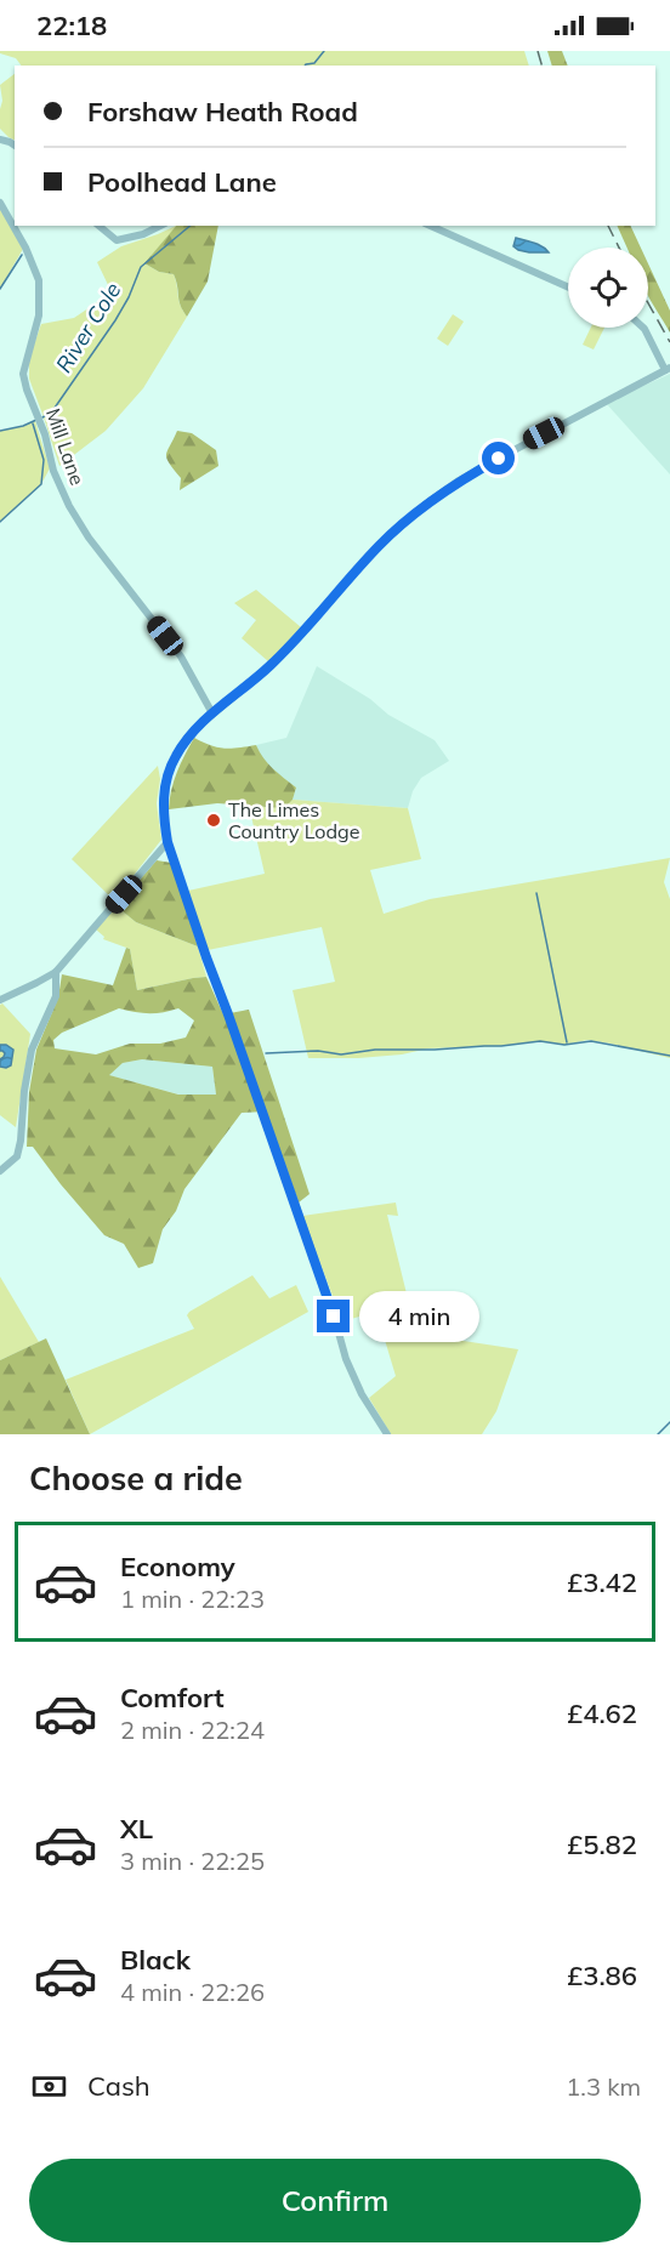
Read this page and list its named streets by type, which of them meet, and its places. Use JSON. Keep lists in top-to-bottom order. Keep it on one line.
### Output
{"streets":{"street":["Mill Lane"]},"water":["River Cole"],"places":["The Limes Country Lodge"],"page":{"status":"22:18","banner":["Forshaw Heath Road","Poolhead Lane"],"bubble":"4 min","heading":"Choose a ride","list":[{"name":"Economy","note":"1 min · 22:23","value":"£3.42"},{"name":"Comfort","note":"2 min · 22:24","value":"£4.62"},{"name":"XL","note":"3 min · 22:25","value":"£5.82"},{"name":"Black","note":"4 min · 22:26","value":"£3.86"}],"pay":["Cash","1.3 km"],"buttons":"Confirm"}}
